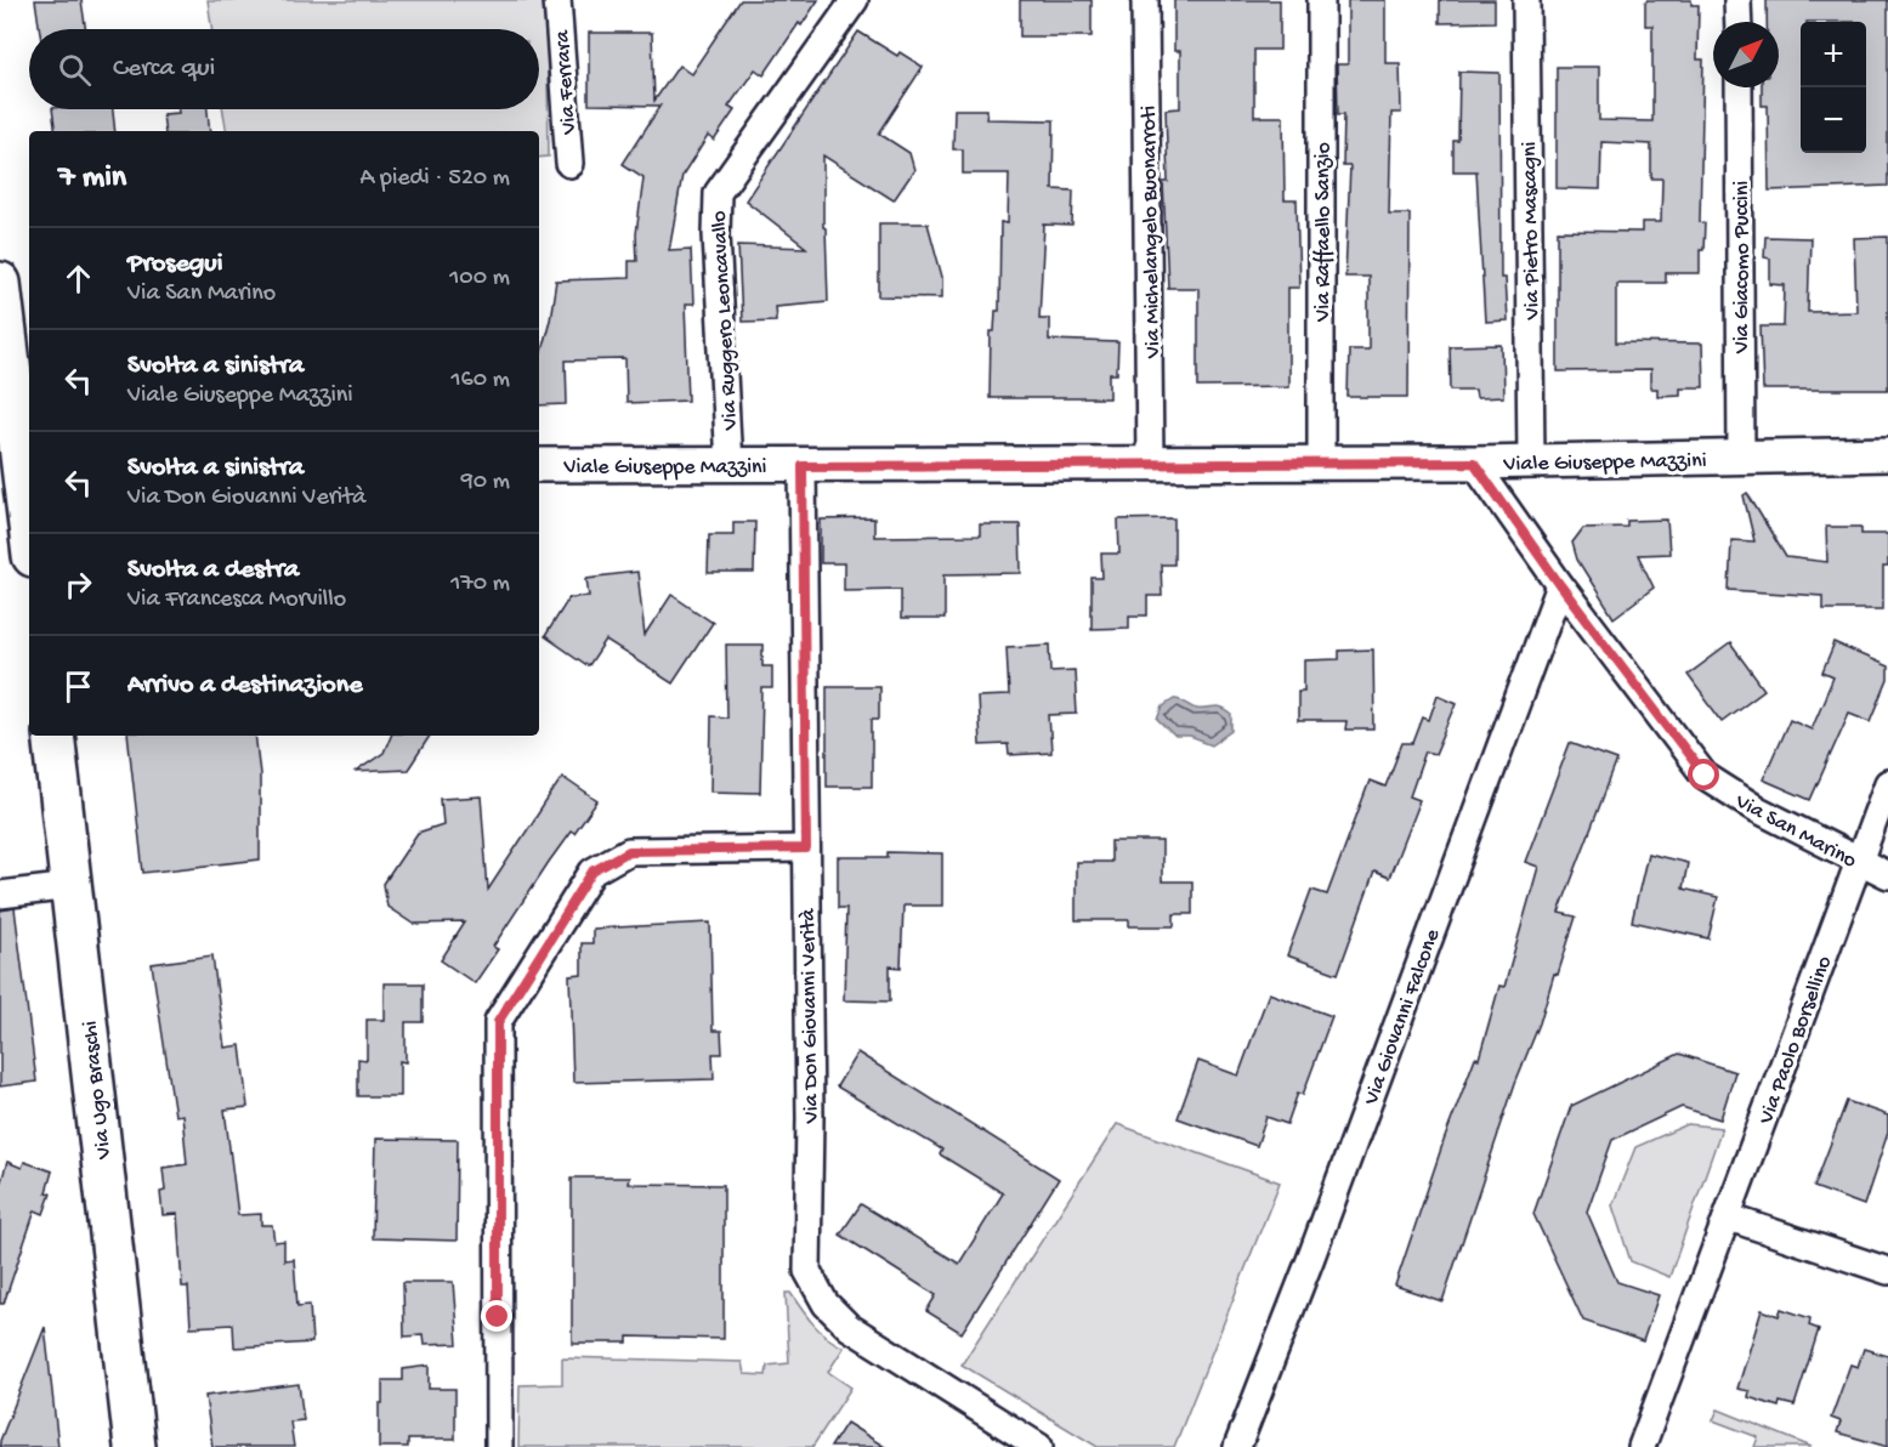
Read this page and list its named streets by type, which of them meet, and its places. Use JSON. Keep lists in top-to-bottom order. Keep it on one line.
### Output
{"streets":{"main road":["Via Ugo Braschi"],"street":["Via Ferrara","Via Pietro Mascagni","Via Michelangelo Buonarroti","Via Raffaello Sanzio","Via Giacomo Puccini","Via Ruggero Leoncavallo","Viale Giuseppe Mazzini","Via San Marino","Via Don Giovanni Verità","Via Giovanni Falcone","Via Paolo Borsellino"]},"crossings":[["Via Pietro Mascagni","Viale Giuseppe Mazzini"],["Via Michelangelo Buonarroti","Viale Giuseppe Mazzini"],["Via Raffaello Sanzio","Viale Giuseppe Mazzini"],["Via Giacomo Puccini","Viale Giuseppe Mazzini"],["Via Ruggero Leoncavallo","Viale Giuseppe Mazzini"],["Viale Giuseppe Mazzini","Via San Marino"],["Viale Giuseppe Mazzini","Via Don Giovanni Verità"],["Via San Marino","Via Giovanni Falcone"],["Via San Marino","Via Paolo Borsellino"]],"north":"top right","page":{"map_buttons":["+","−"],"search":"Cerca qui","heading":["7 min","A piedi · 520 m"],"list":[["Prosegui","Via San Marino","100 m"],["Svolta a sinistra","Viale Giuseppe Mazzini","160 m"],["Svolta a sinistra","Via Don Giovanni Verità","90 m"],["Svolta a destra","Via Francesca Morvillo","170 m"],"Arrivo a destinazione"]}}
